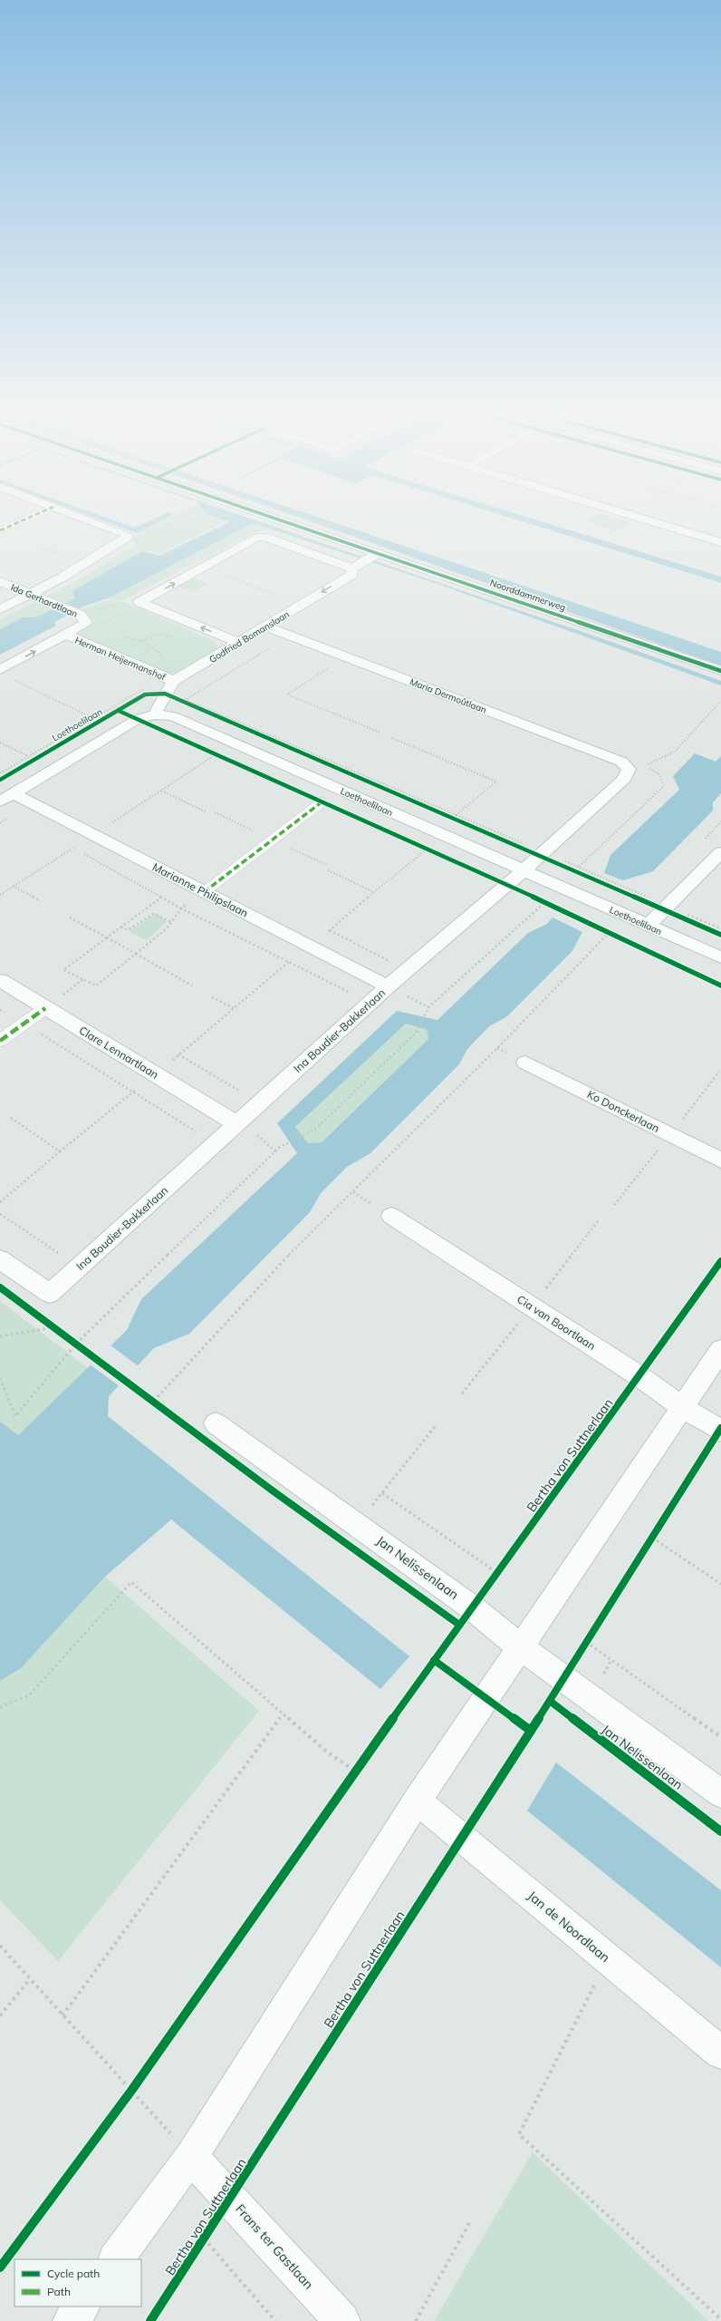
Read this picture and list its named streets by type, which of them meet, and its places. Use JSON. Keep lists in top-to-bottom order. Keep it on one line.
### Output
{"streets":{"street":["Noorddammerweg","Ida Gerhardtlaan","Godfried Bomanslaan","Herman Heijermanshof","Maria Dermoûtlaan","Loethoelilaan","Marianne Philipslaan","Ina Boudier-Bakkerlaan","Clare Lennartlaan","Ko Donckerlaan","Cia van Boortlaan","Jan Nelissenlaan","Jan de Noordlaan","Frans ter Gastlaan"],"cycle path":["Bertha von Suttnerlaan"]},"crossings":[["Ida Gerhardtlaan","Herman Heijermanshof"],["Godfried Bomanslaan","Herman Heijermanshof"],["Godfried Bomanslaan","Maria Dermoûtlaan"],["Godfried Bomanslaan","Loethoelilaan"],["Maria Dermoûtlaan","Ina Boudier-Bakkerlaan"],["Loethoelilaan","Marianne Philipslaan"],["Loethoelilaan","Ina Boudier-Bakkerlaan"],["Marianne Philipslaan","Ina Boudier-Bakkerlaan"],["Ina Boudier-Bakkerlaan","Clare Lennartlaan"],["Bertha von Suttnerlaan","Frans ter Gastlaan"]],"one_way":["Godfried Bomanslaan"],"legend":["Cycle path","Path"]}
